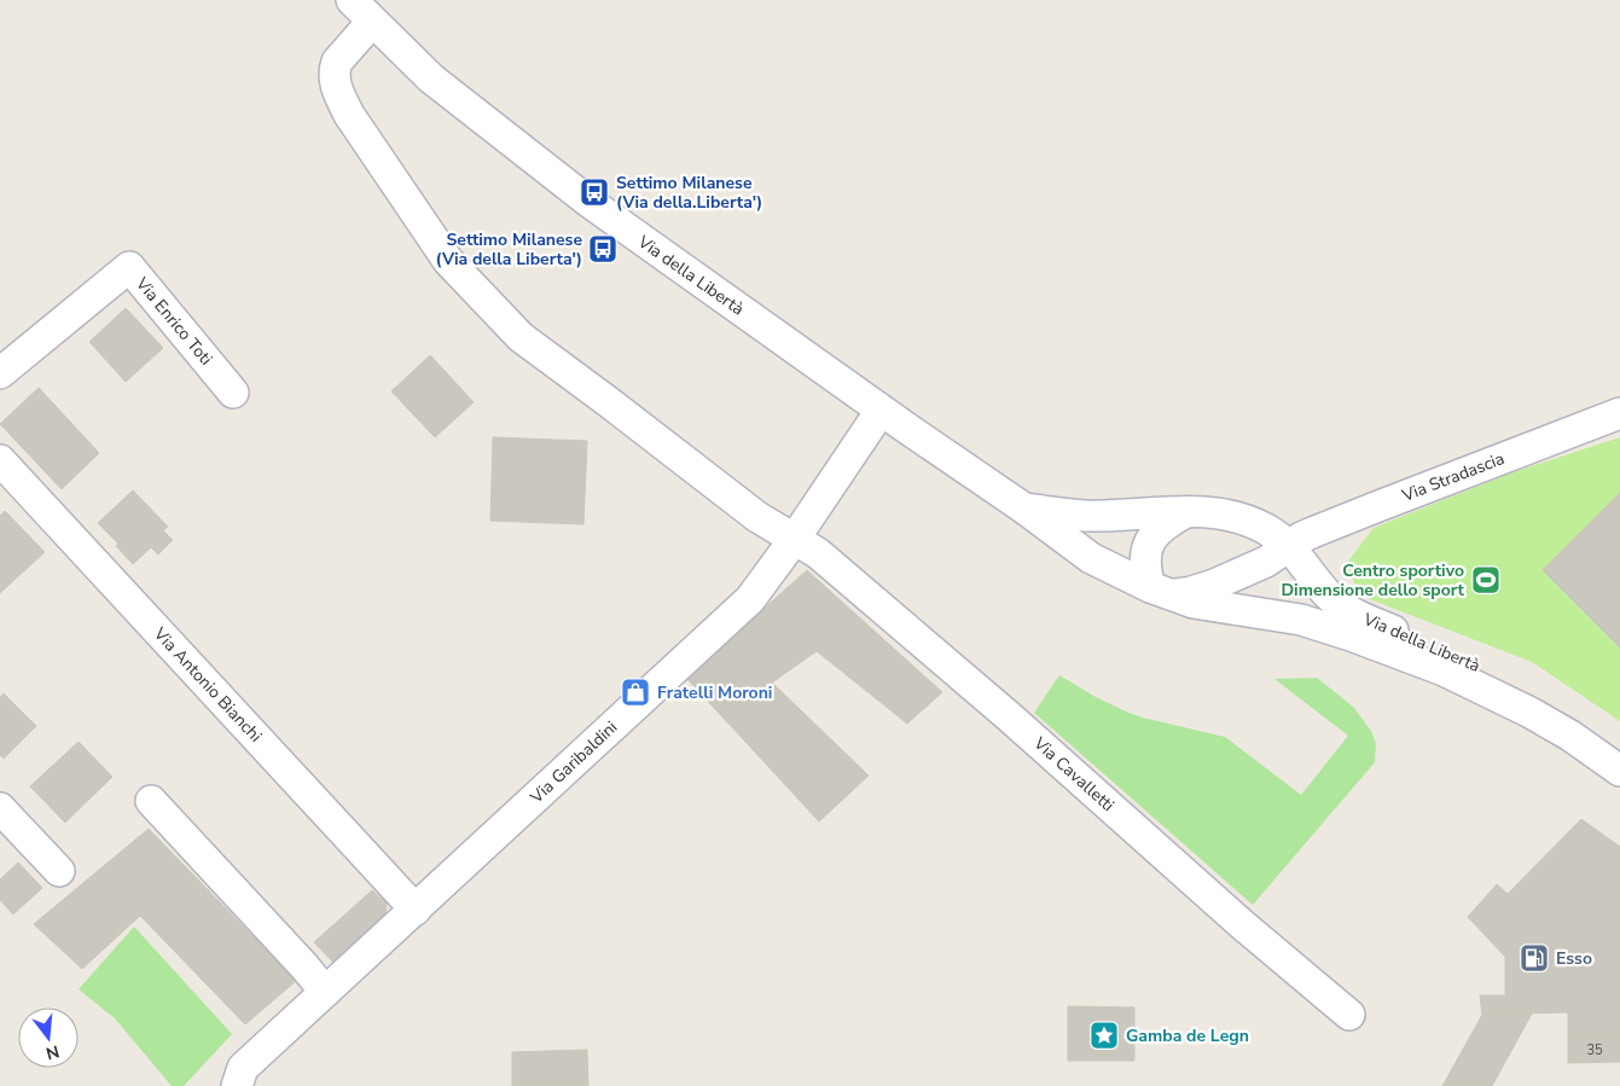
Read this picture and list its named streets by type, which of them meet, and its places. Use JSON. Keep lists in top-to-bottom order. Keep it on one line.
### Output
{"streets":{"street":["Via della Libertà","Via Enrico Toti","Via Stradascia","Via Antonio Bianchi","Via Garibaldini","Via Cavalletti"]},"crossings":[["Via della Libertà","Via Stradascia"],["Via della Libertà","Via Garibaldini"],["Via della Libertà","Via Cavalletti"],["Via Antonio Bianchi","Via Garibaldini"],["Via Garibaldini","Via Cavalletti"]],"places":{"bus stop":["Settimo Milanese (Via della.Liberta')","Settimo Milanese (Via della Liberta')"],"sports":["Centro sportivo Dimensione dello sport"],"shop":["Fratelli Moroni"],"fuel station":["Esso"],"place":["Gamba de Legn"]},"house_numbers":["35"],"north":"bottom"}
